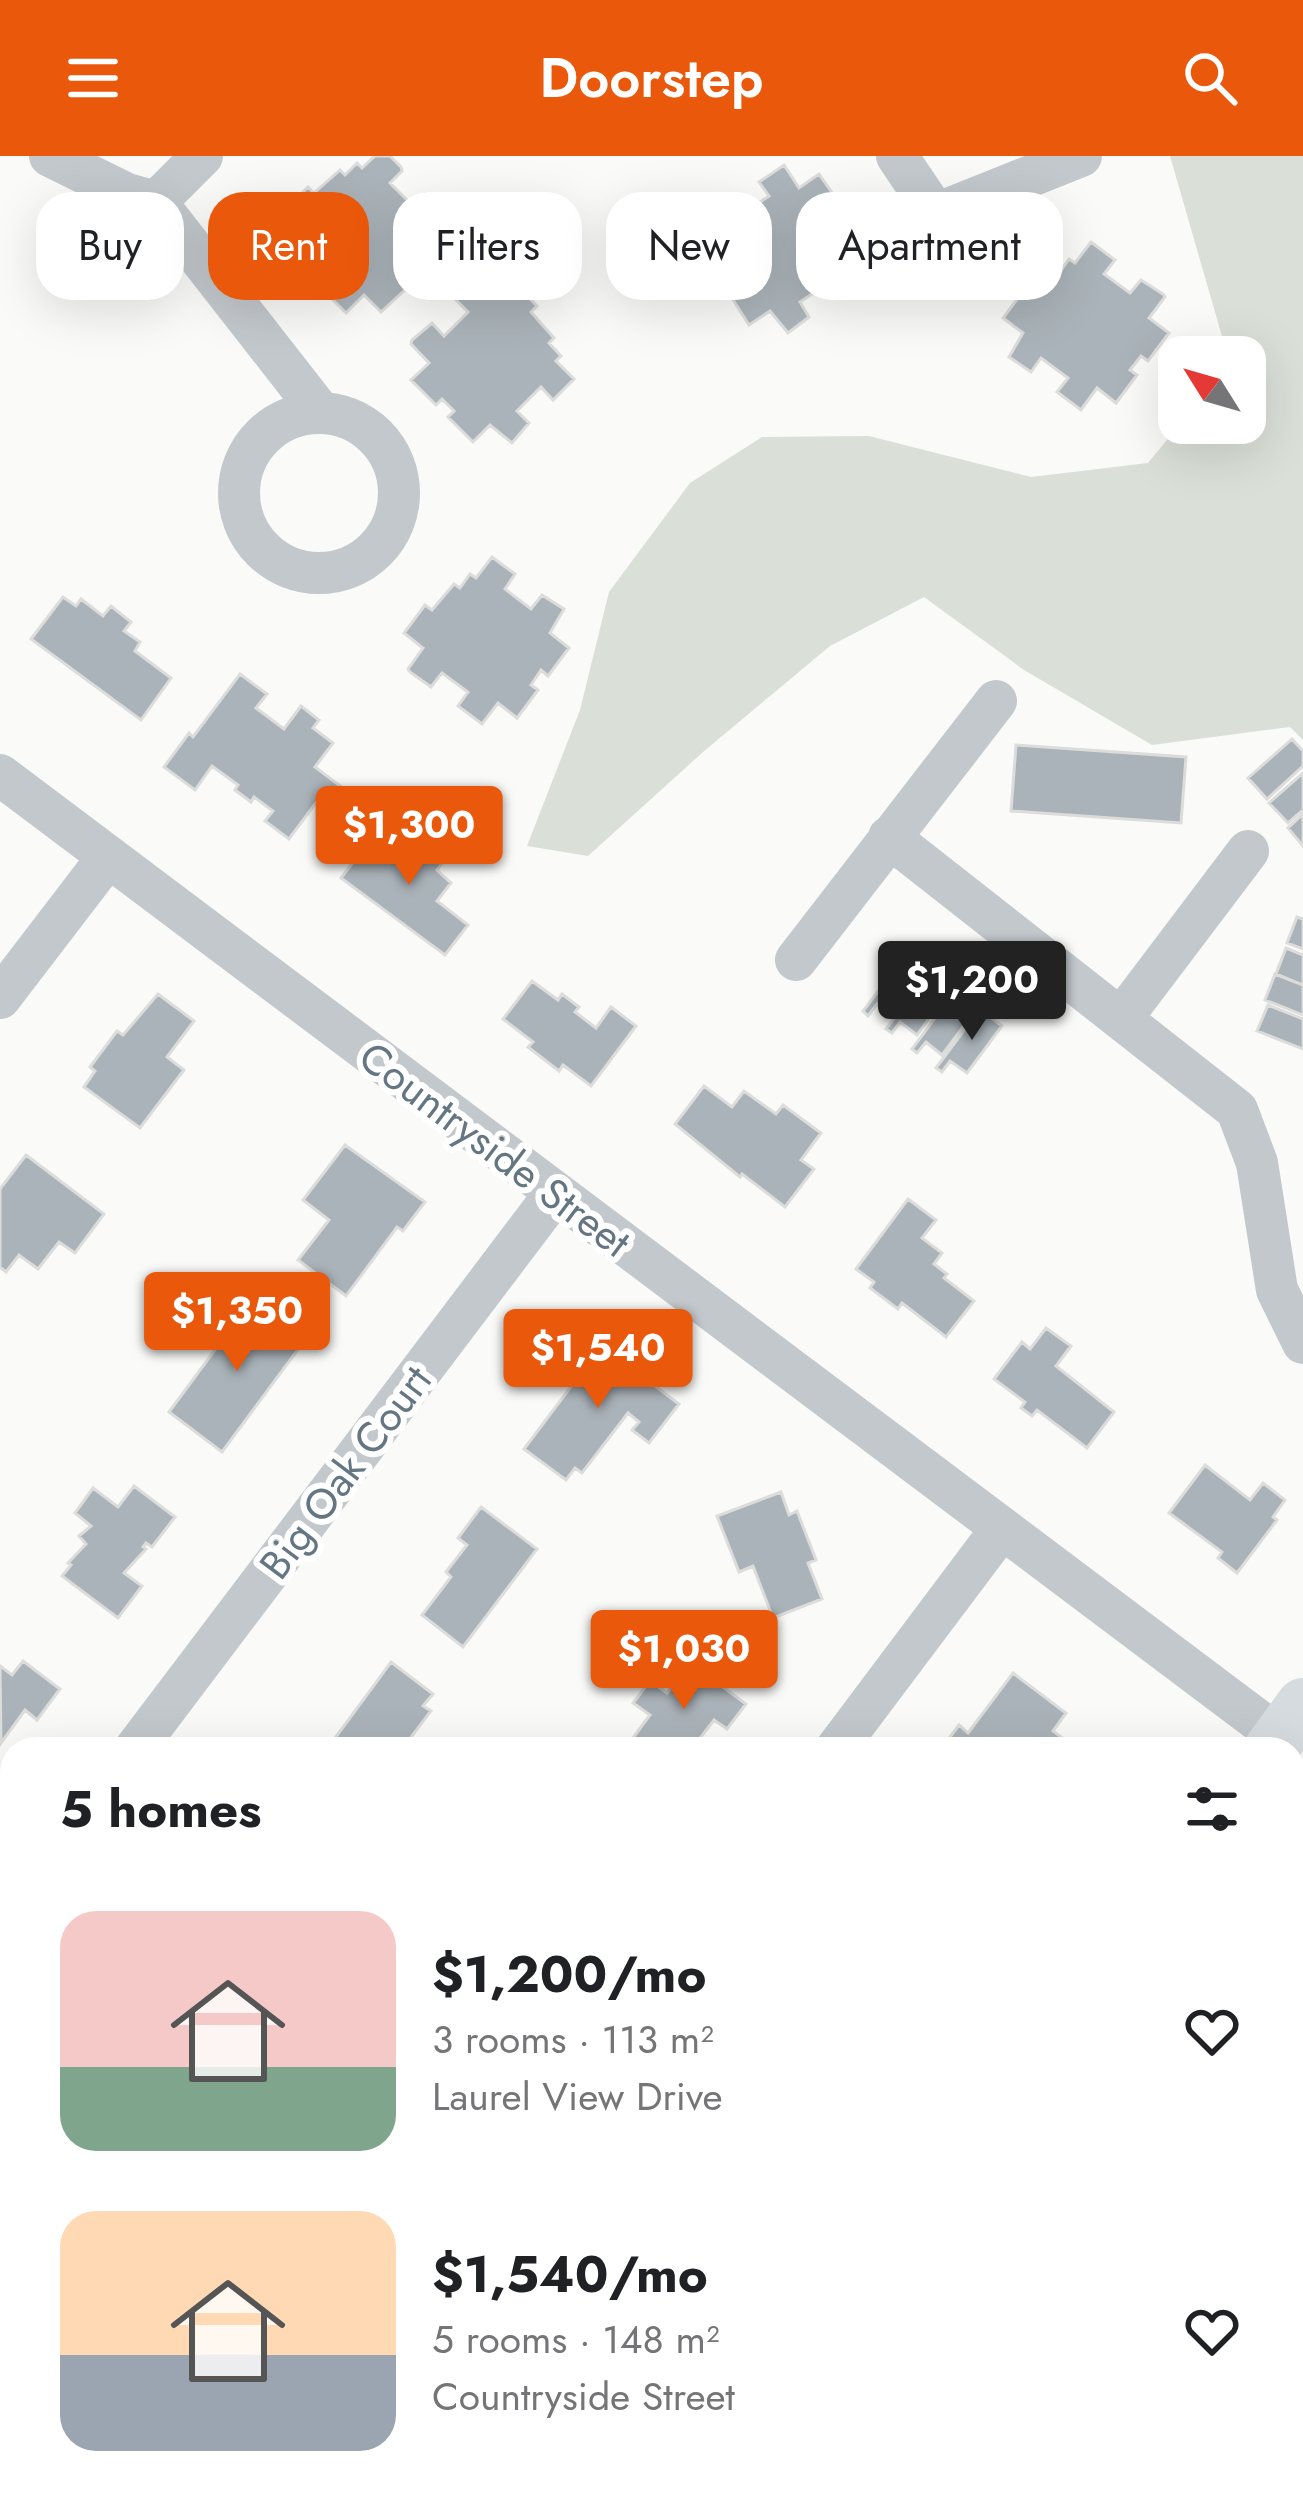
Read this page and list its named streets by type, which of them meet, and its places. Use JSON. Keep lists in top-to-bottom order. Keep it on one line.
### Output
{"streets":{"street":["Countryside Street","Big Oak Court"]},"crossings":[["Countryside Street","Big Oak Court"]],"north":"top left","page":{"header":"Doorstep","chip":["Buy","Rent","Filters","New","Apartment"],"price":["$1,300","$1,200","$1,350","$1,540","$1,030"],"heading":"5 homes","list":[{"name":"$1,200/mo","note":"3 rooms · 113 m² · Laurel View Drive"},{"name":"$1,540/mo","note":"5 rooms · 148 m² · Countryside Street"}]}}
